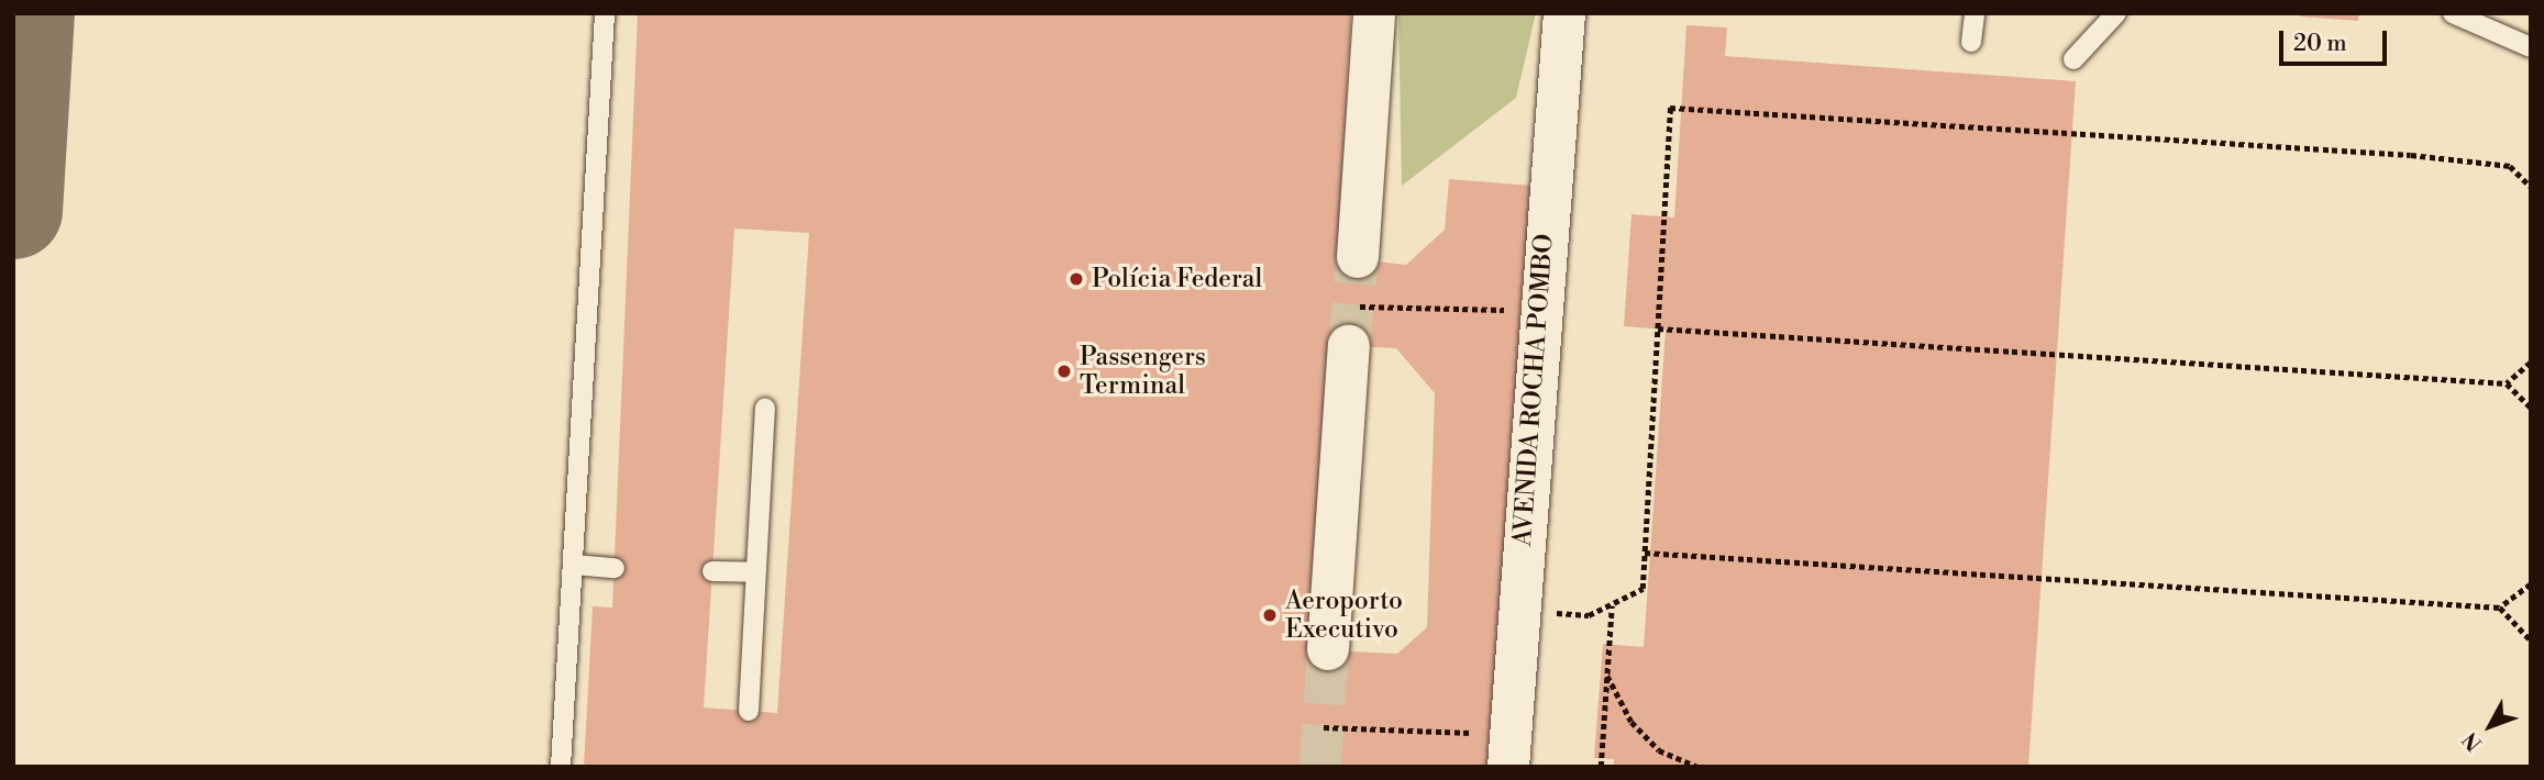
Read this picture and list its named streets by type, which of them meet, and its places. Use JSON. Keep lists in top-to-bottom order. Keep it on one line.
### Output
{"streets":{"main road":["AVENIDA ROCHA POMBO"]},"places":["Polícia Federal","Passengers Terminal","Aeroporto Executivo"],"scale_bar":"20 m","north":"bottom left"}
